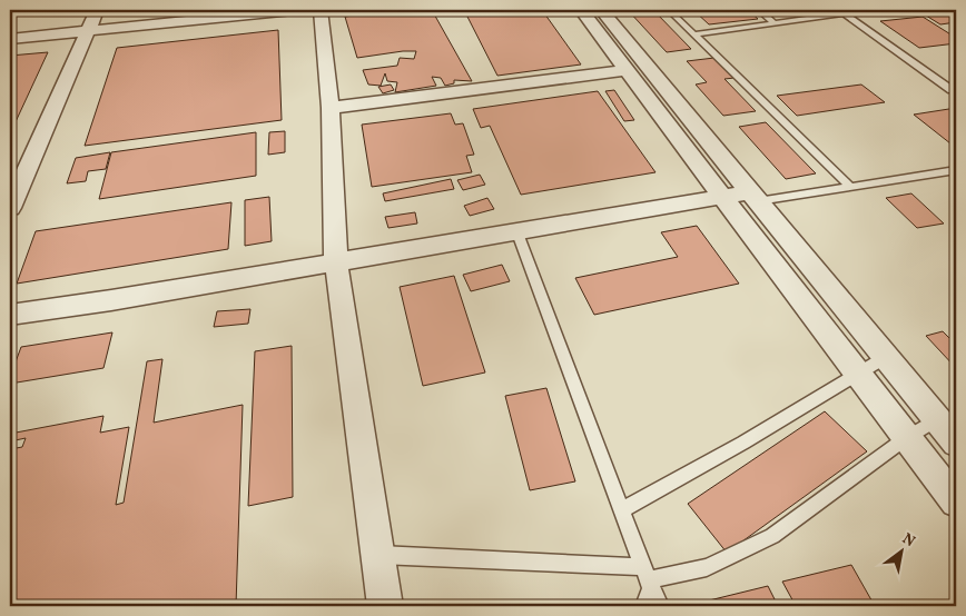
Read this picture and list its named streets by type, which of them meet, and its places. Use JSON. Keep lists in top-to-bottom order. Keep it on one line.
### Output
{"north":"top right"}
